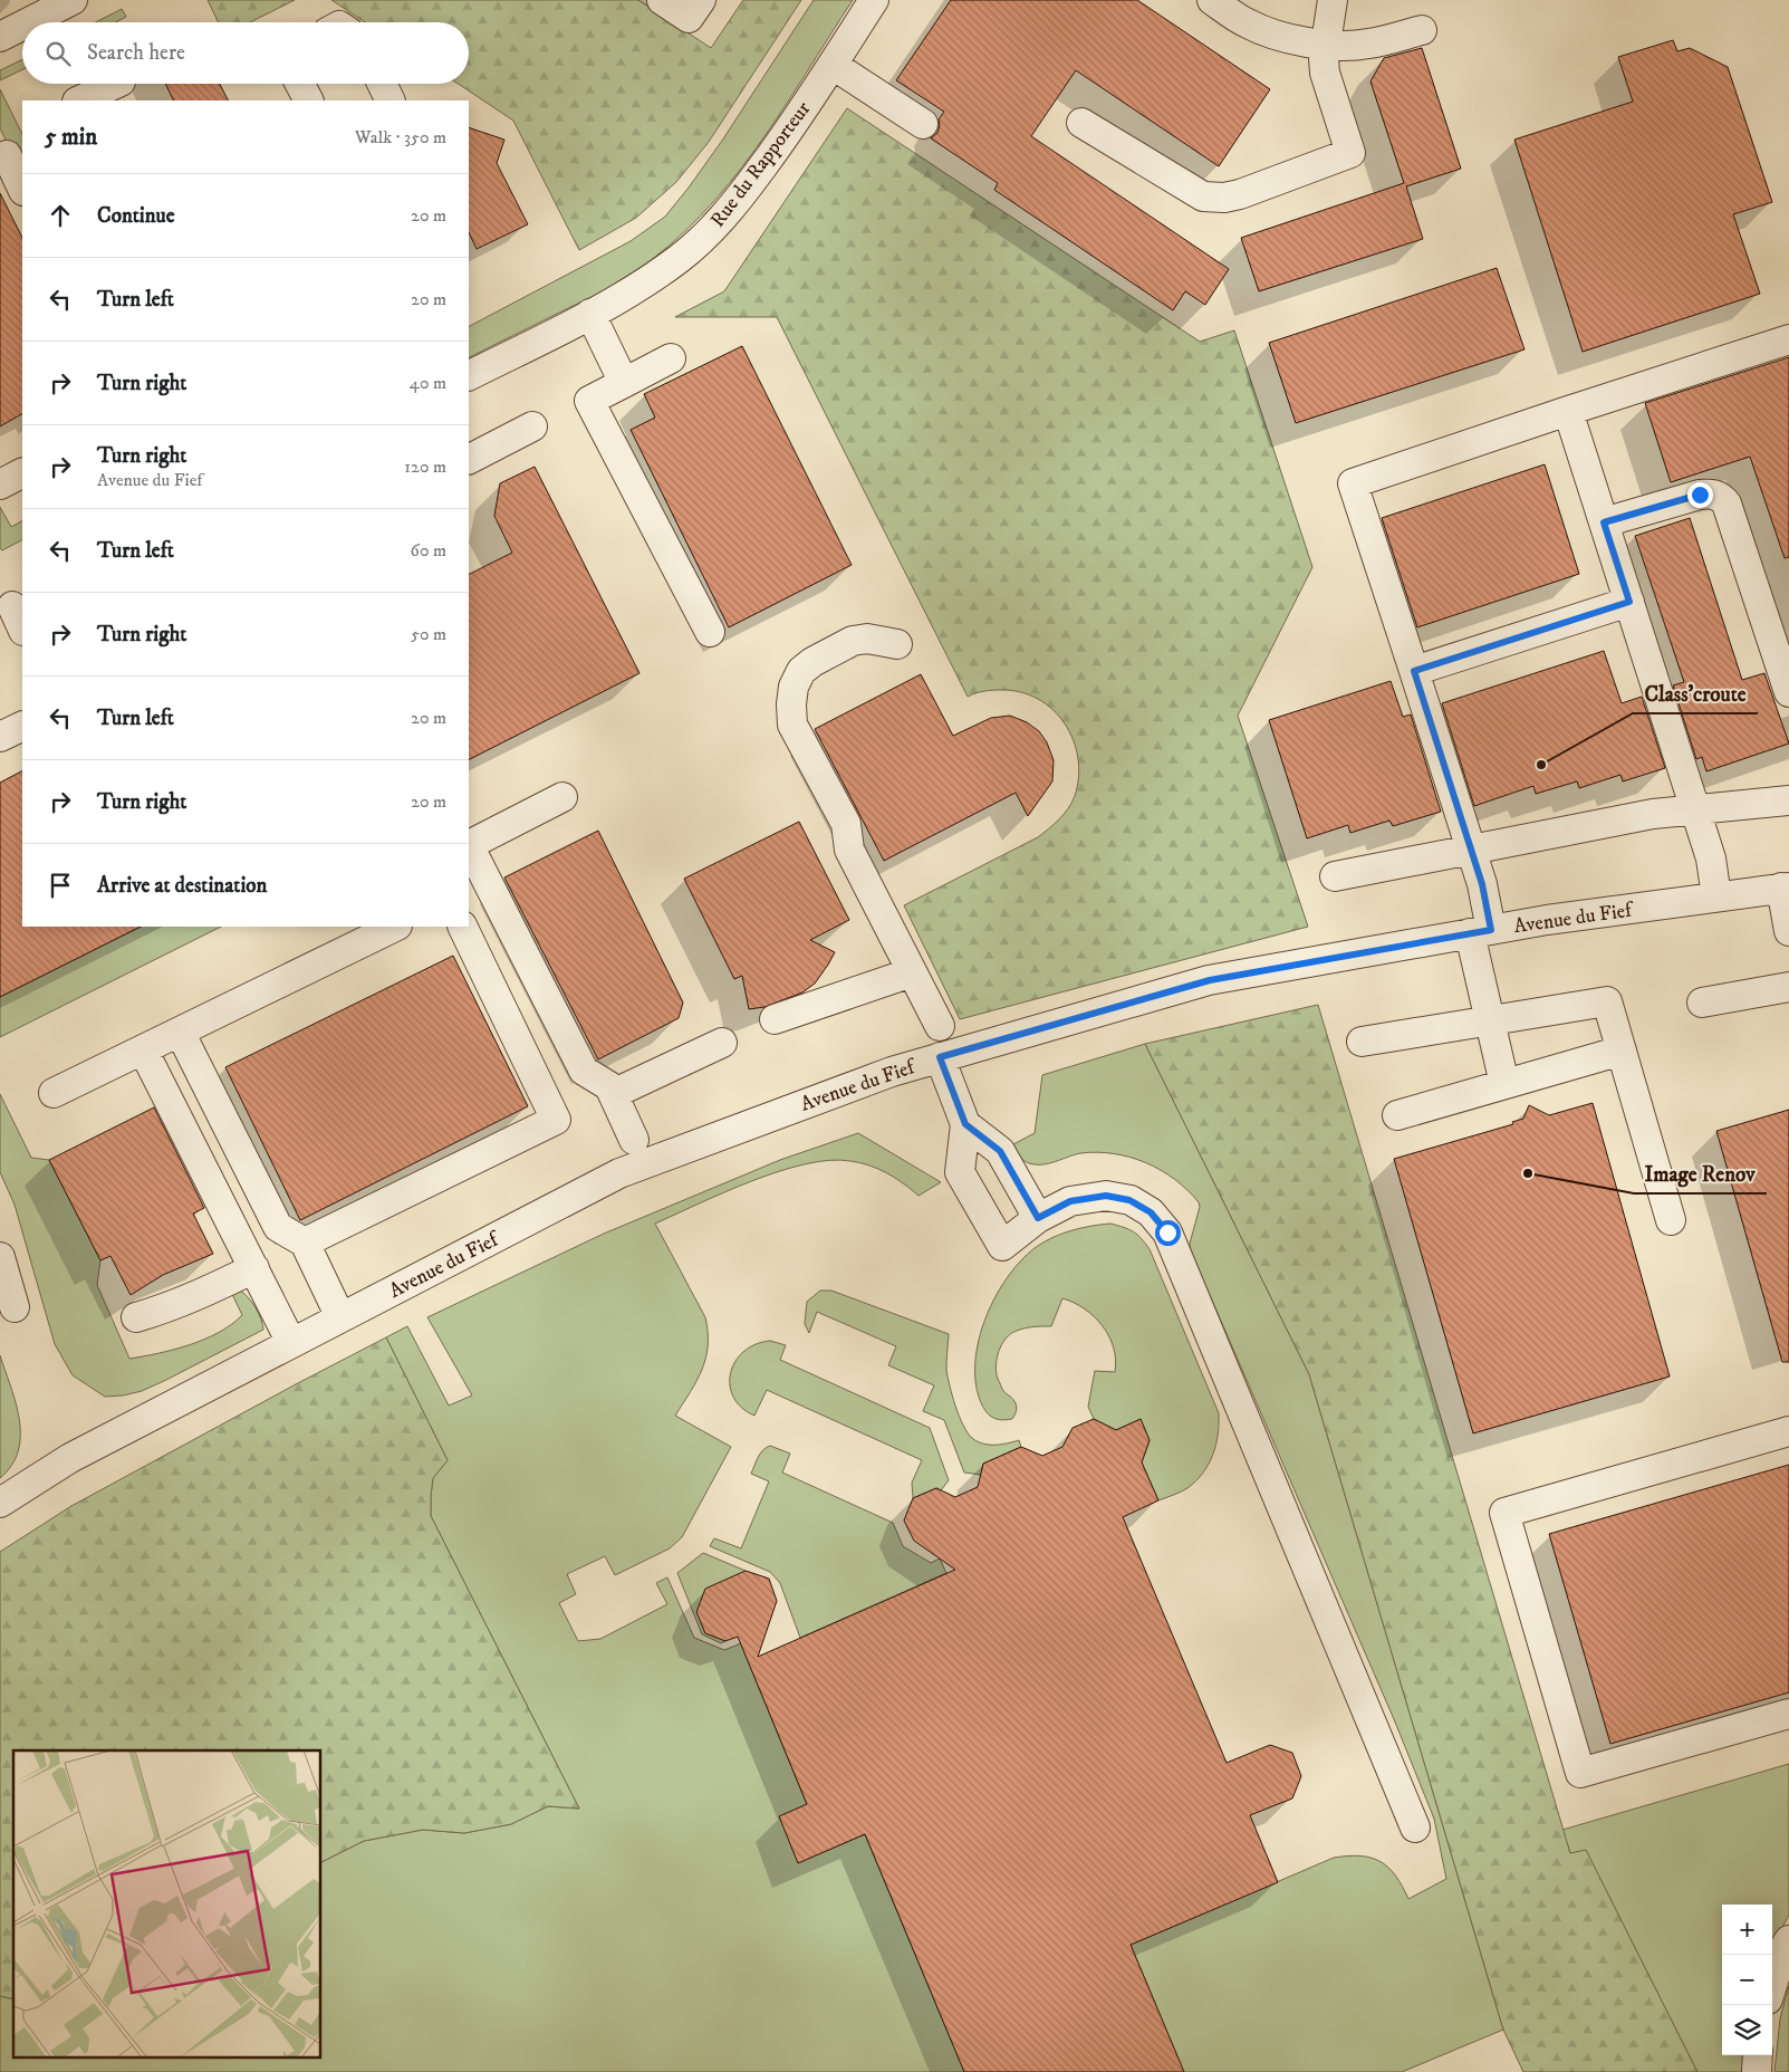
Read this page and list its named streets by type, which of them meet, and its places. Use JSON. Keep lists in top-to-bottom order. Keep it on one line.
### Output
{"streets":{"street":["Rue du Rapporteur","Avenue du Fief"]},"places":["Class'croute","Image Renov"],"page":{"search":"Search here","heading":["5 min","Walk · 350 m"],"list":[["Continue","20 m"],["Turn left","20 m"],["Turn right","40 m"],["Turn right","Avenue du Fief","120 m"],["Turn left","60 m"],["Turn right","50 m"],["Turn left","20 m"],["Turn right","20 m"],"Arrive at destination"],"map_buttons":["+","−"]}}
